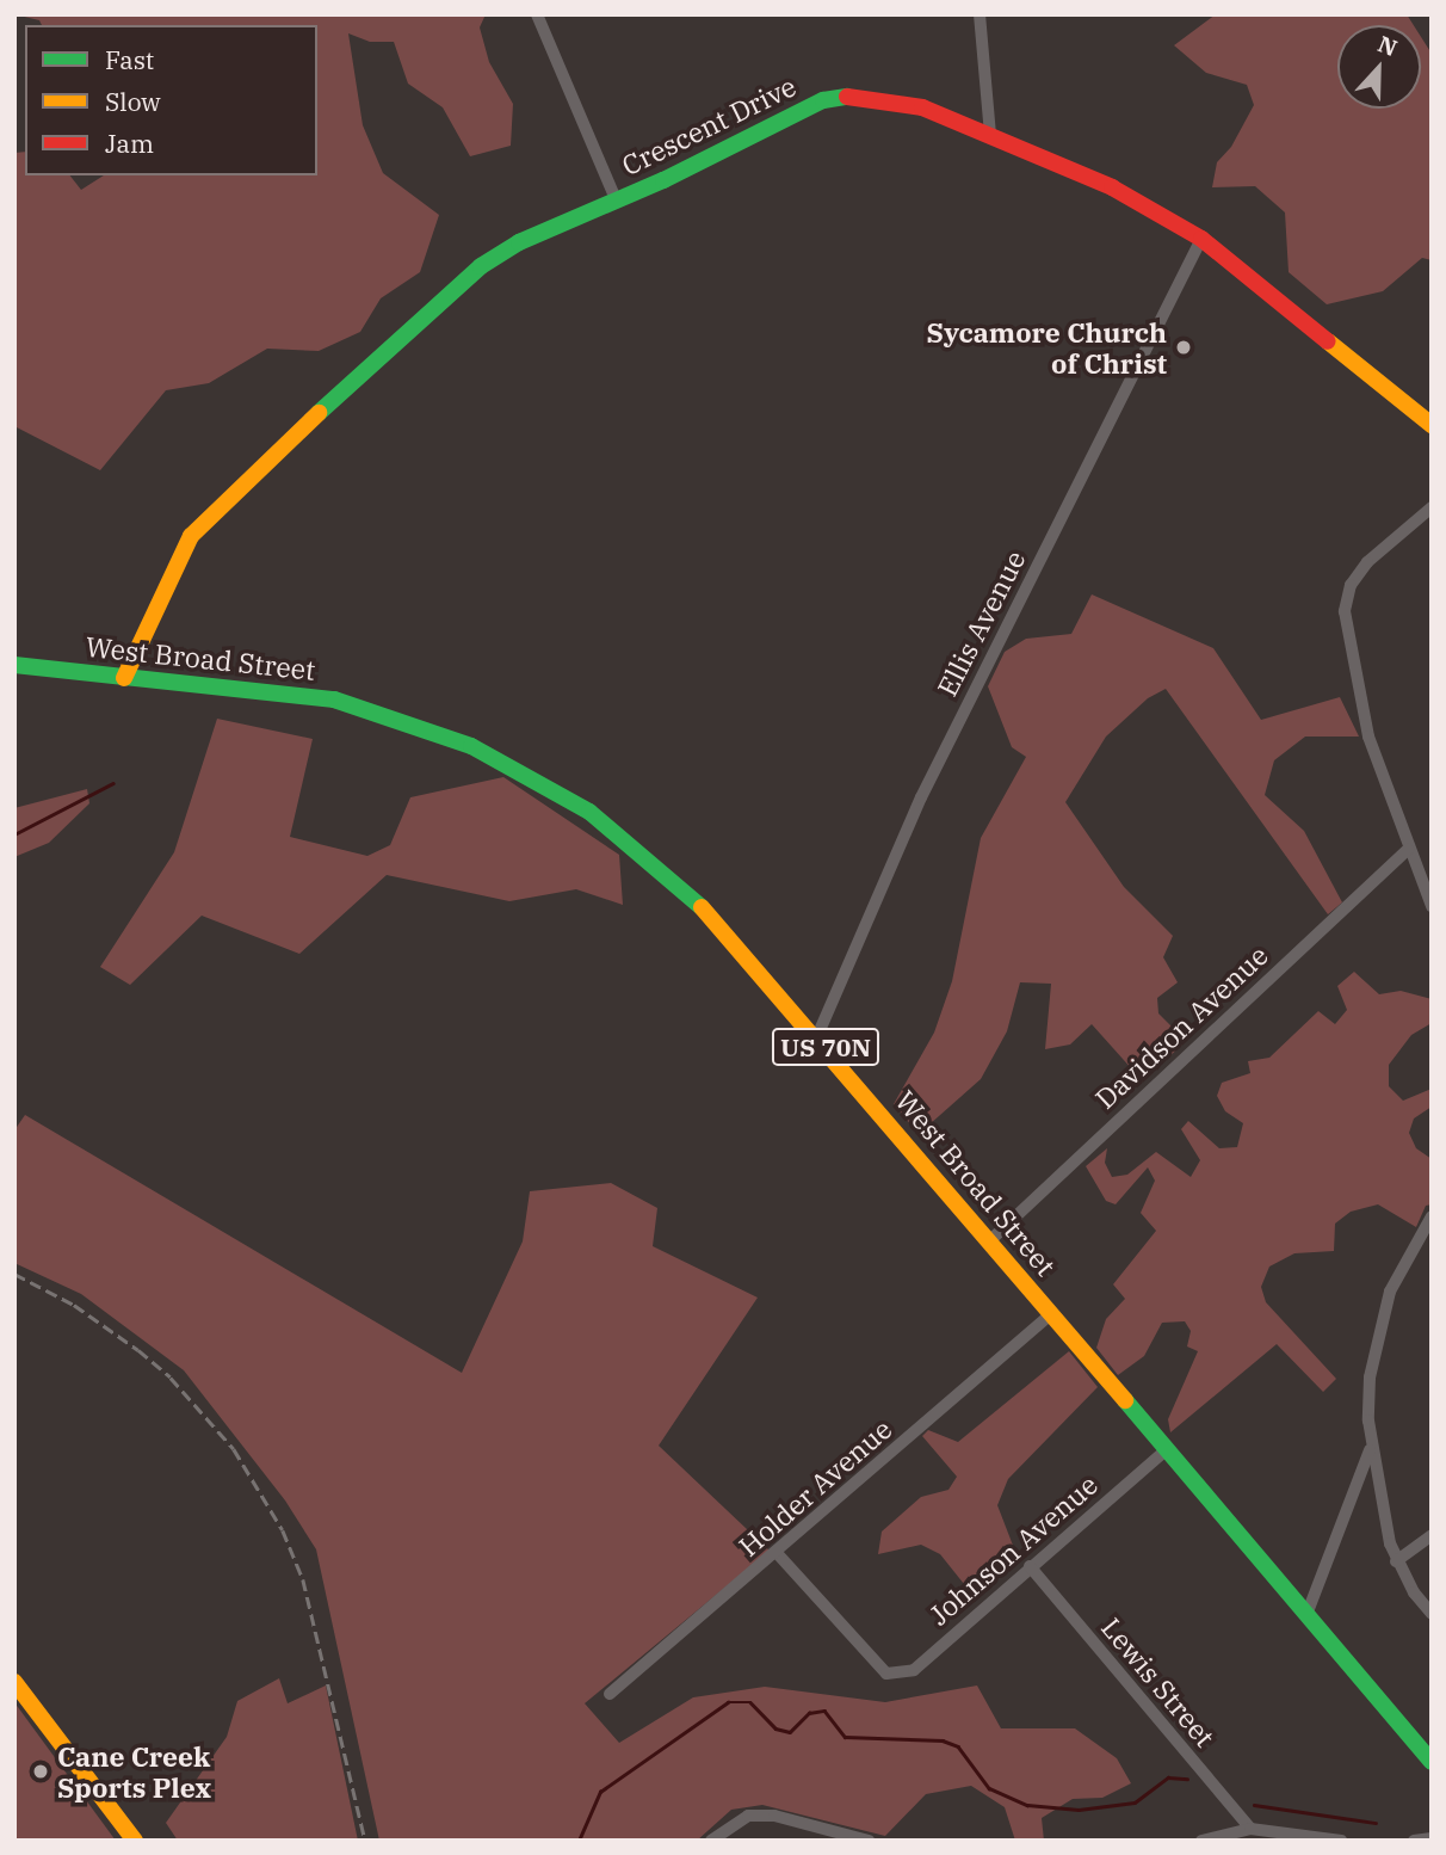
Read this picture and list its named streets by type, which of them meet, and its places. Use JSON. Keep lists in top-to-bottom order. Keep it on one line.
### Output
{"streets":{"main road":["Crescent Drive","West Broad Street","US 70N"],"street":["Ellis Avenue","Davidson Avenue","Holder Avenue","Johnson Avenue","Lewis Street"]},"crossings":[["Crescent Drive","Ellis Avenue"],["Crescent Drive","West Broad Street"],["Ellis Avenue","West Broad Street"],["West Broad Street","Davidson Avenue"],["West Broad Street","Holder Avenue"],["West Broad Street","Johnson Avenue"],["Holder Avenue","Johnson Avenue"],["Johnson Avenue","Lewis Street"]],"places":["Sycamore Church of Christ","Cane Creek Sports Plex"],"legend":["Fast","Slow","Jam"],"north":"top"}
